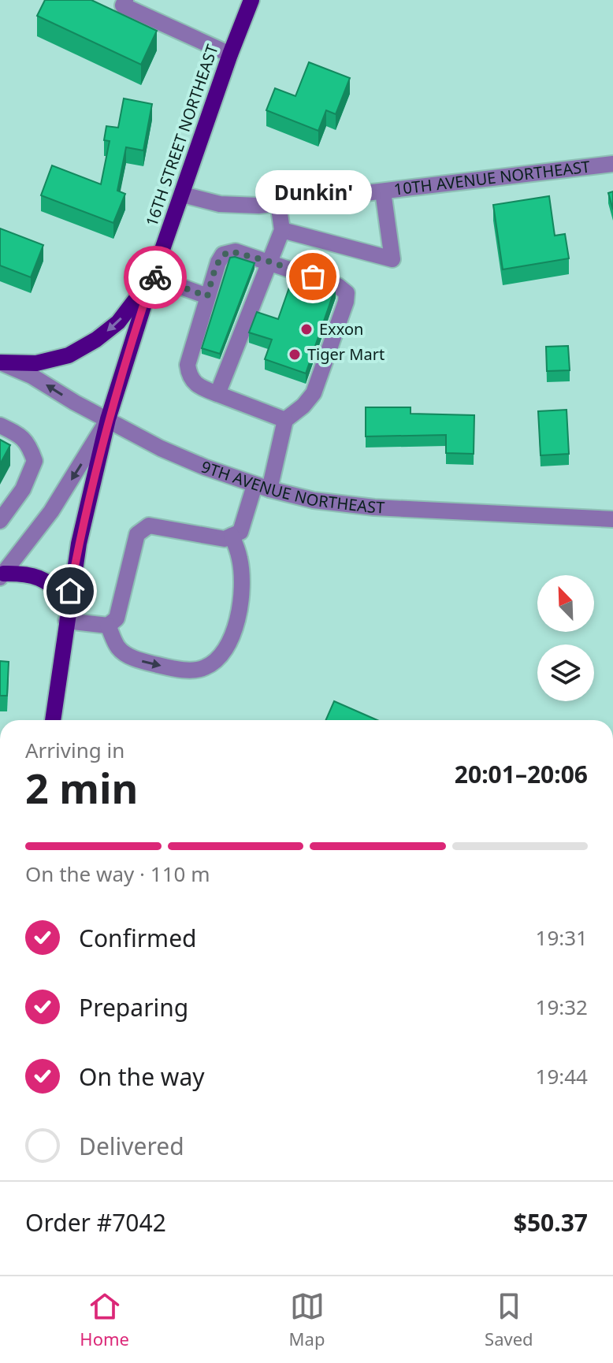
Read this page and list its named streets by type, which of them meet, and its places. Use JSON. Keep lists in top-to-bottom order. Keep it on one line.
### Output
{"streets":{"main road":["16TH STREET NORTHEAST"],"street":["10TH AVENUE NORTHEAST","9TH AVENUE NORTHEAST"]},"crossings":[["16TH STREET NORTHEAST","10TH AVENUE NORTHEAST"],["16TH STREET NORTHEAST","9TH AVENUE NORTHEAST"]],"places":["Dunkin'","Exxon","Tiger Mart"],"north":"top left","page":{"bubble":"Dunkin'","heading":["2 min","Arriving in","20:01–20:06"],"panel":["Order #7042","$50.37"],"bar":"On the way · 110 m","list":[["Confirmed","19:31"],["Preparing","19:32"],["On the way","19:44"],"Delivered"],"tabs":["Home","Map","Saved"]}}
